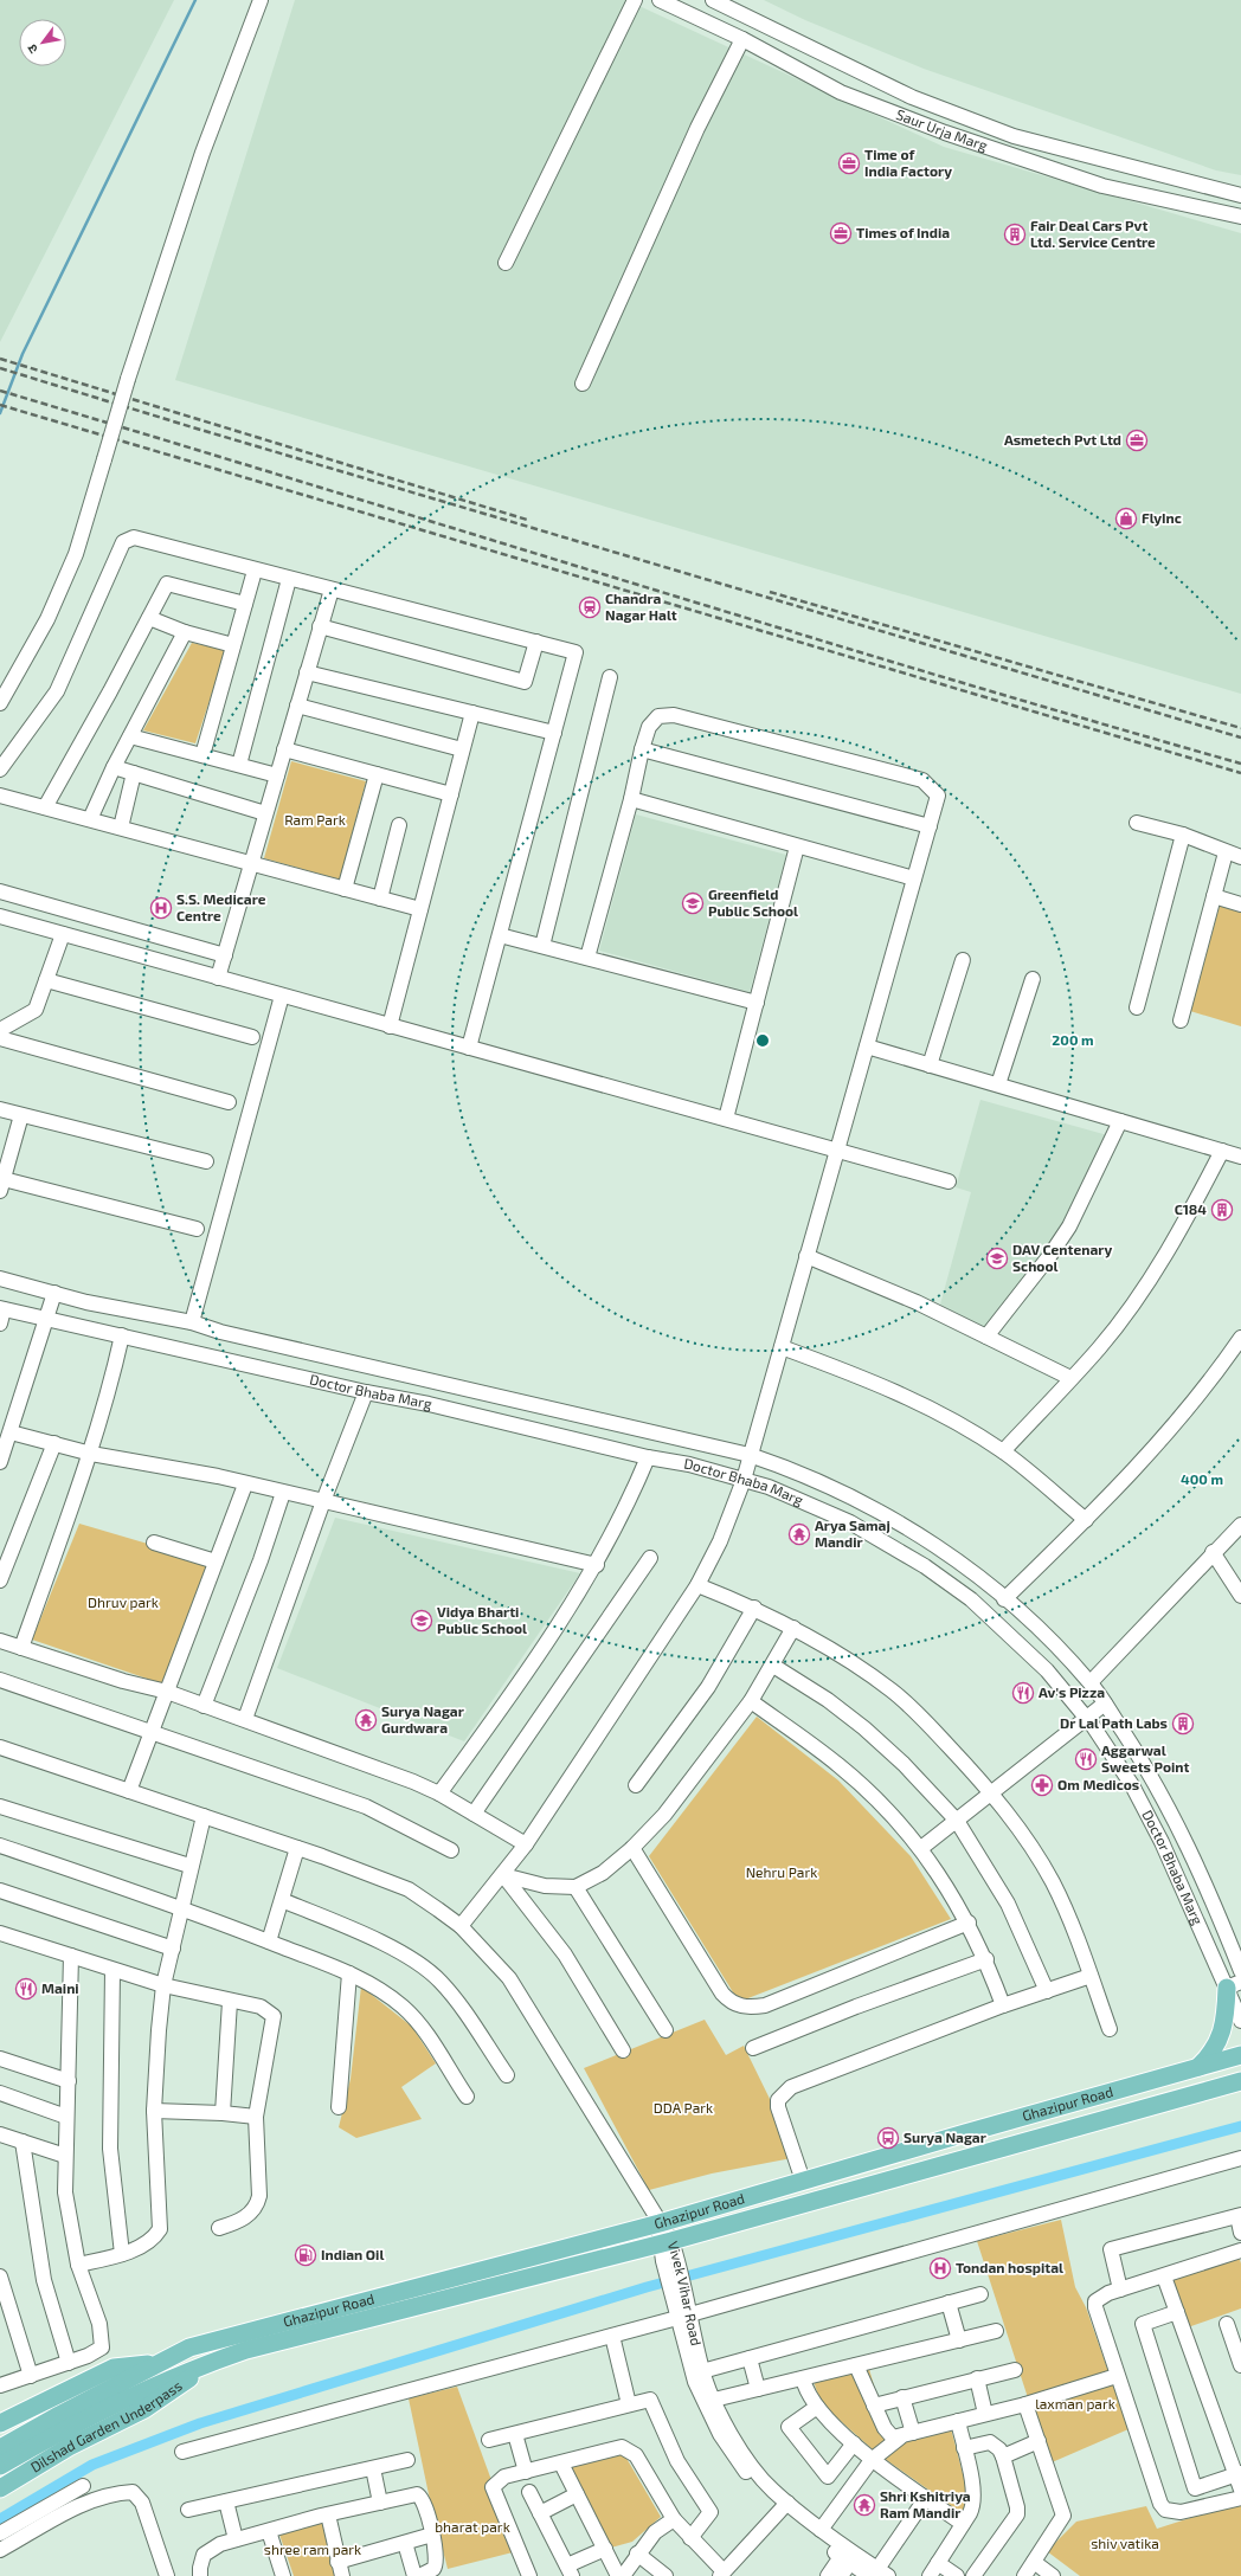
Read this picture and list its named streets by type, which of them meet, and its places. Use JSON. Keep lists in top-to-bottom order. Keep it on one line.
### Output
{"streets":{"main road":["Ghazipur Road","Dilshad Garden Underpass"],"street":["Saur Urja Marg","Doctor Bhaba Marg","Vivek Vihar Road"]},"crossings":[["Ghazipur Road","Vivek Vihar Road"],["Ghazipur Road","Dilshad Garden Underpass"]],"parks":["Ram Park","Dhruv park","Nehru Park","DDA Park","laxman park","bharat park","shiv vatika","shree ram park"],"places":{"office":["Time of India Factory","Times of India","Asmetech Pvt Ltd"],"building":["Fair Deal Cars Pvt Ltd. Service Centre","C184","Dr Lal Path Labs"],"shop":["FlyInc"],"station":["Chandra Nagar Halt"],"school or university":["Greenfield Public School","DAV Centenary School","Vidya Bharti Public School"],"hospital":["S.S. Medicare Centre","Tondan hospital"],"temple":["Arya Samaj Mandir","Surya Nagar Gurdwara","Shri Kshitriya Ram Mandir"],"restaurant":["Av's Pizza","Aggarwal Sweets Point","Maini"],"pharmacy":["Om Medicos"],"bus stop":["Surya Nagar"],"fuel station":["Indian Oil"]},"north":"bottom left","rings":["200 m","400 m"]}
